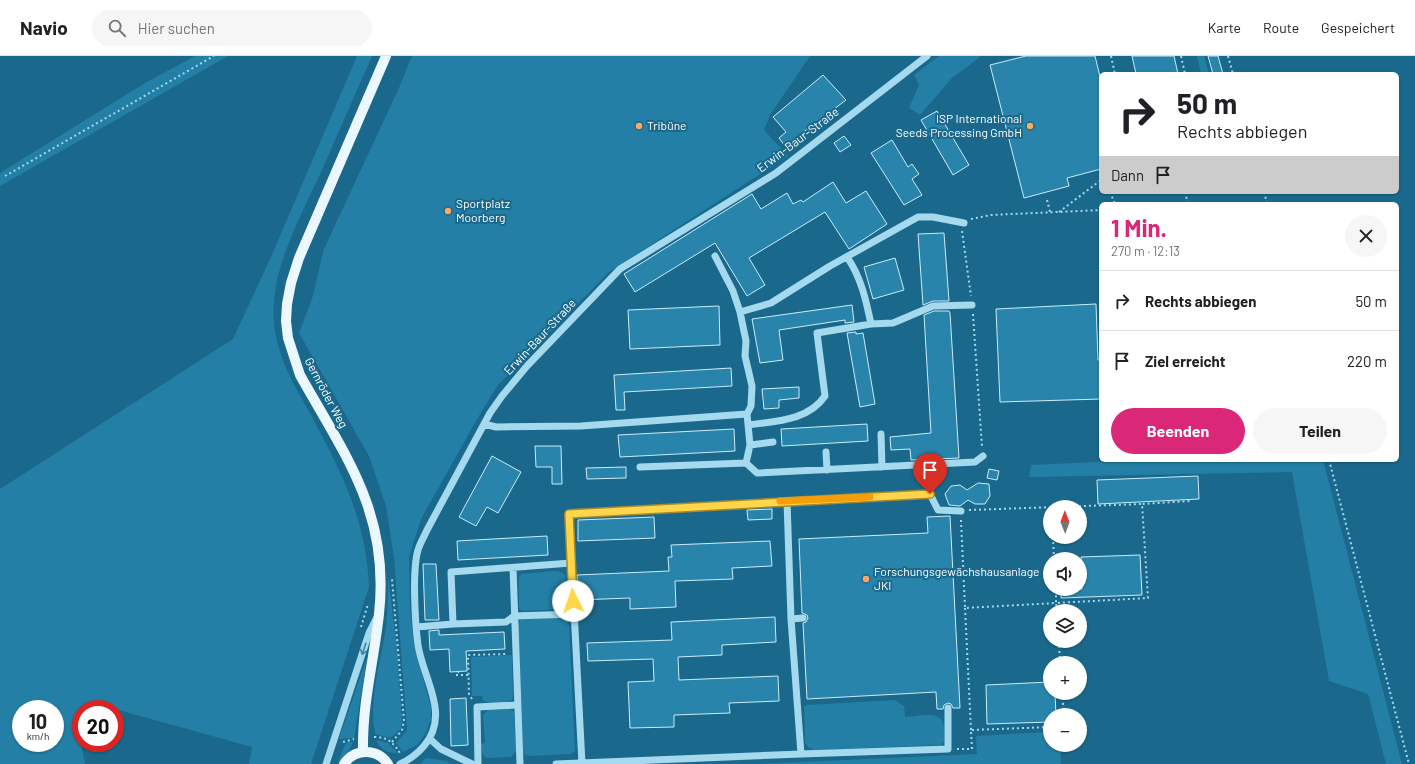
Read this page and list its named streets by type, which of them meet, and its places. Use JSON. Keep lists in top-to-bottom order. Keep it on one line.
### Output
{"streets":{"main road":["Gernröder Weg"],"street":["Erwin-Baur-Straße"]},"places":["Tribüne","ISP International Seeds Processing GmbH","Sportplatz Moorberg","Forschungsgewächshausanlage JKI"],"north":"top","page":{"header":"Navio","search":"Hier suchen","nav":["Karte","Route","Gespeichert"],"turn":["50 m","Rechts abbiegen"],"then":"Dann","heading":["1 Min.","270 m · 12:13"],"list":[{"name":"Rechts abbiegen","value":"50 m"},{"name":"Ziel erreicht","value":"220 m"}],"buttons":["Beenden","Teilen"],"map_buttons":["+","−"],"speed":"10 km/h","limit":"20"}}
